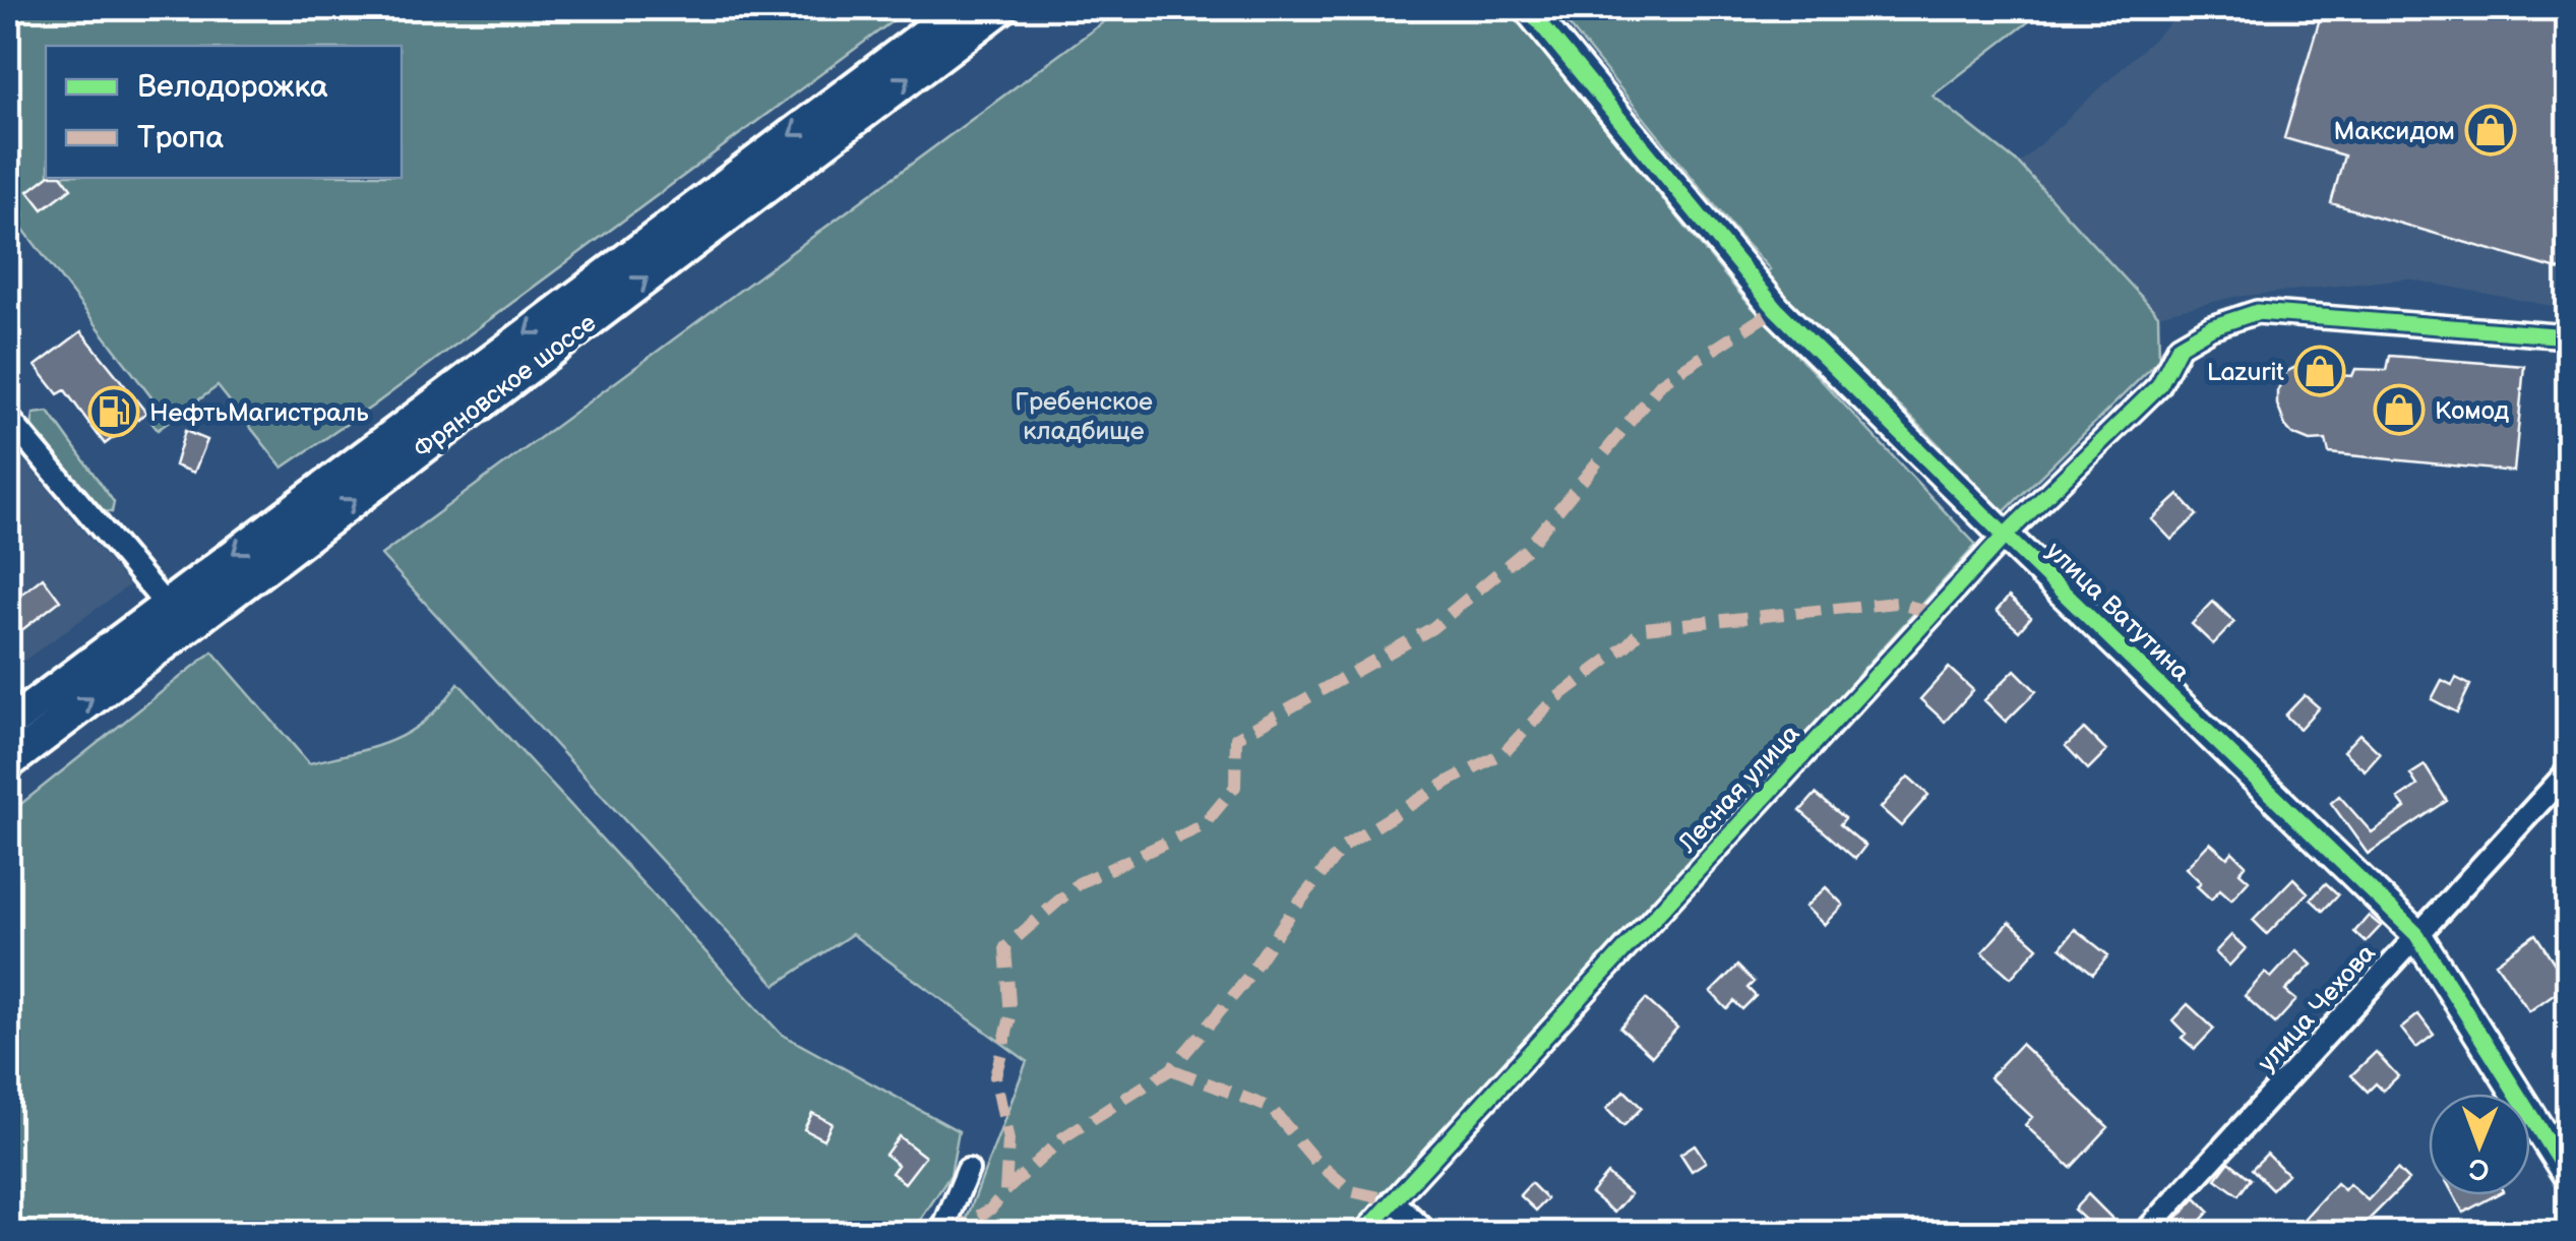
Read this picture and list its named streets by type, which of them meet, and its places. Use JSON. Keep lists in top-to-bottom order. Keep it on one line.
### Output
{"streets":{"main road":["Фряновское шоссе"],"street":["улица Ватутина","Лесная улица","улица Чехова"]},"crossings":[["улица Ватутина","Лесная улица"],["улица Ватутина","улица Чехова"]],"parks":["Гребенское кладбище"],"places":{"shop":["Максидом","Lazurit","Комод"],"fuel station":["НефтьМагистраль"]},"legend":["Велодорожка","Тропа"],"north":"bottom"}
